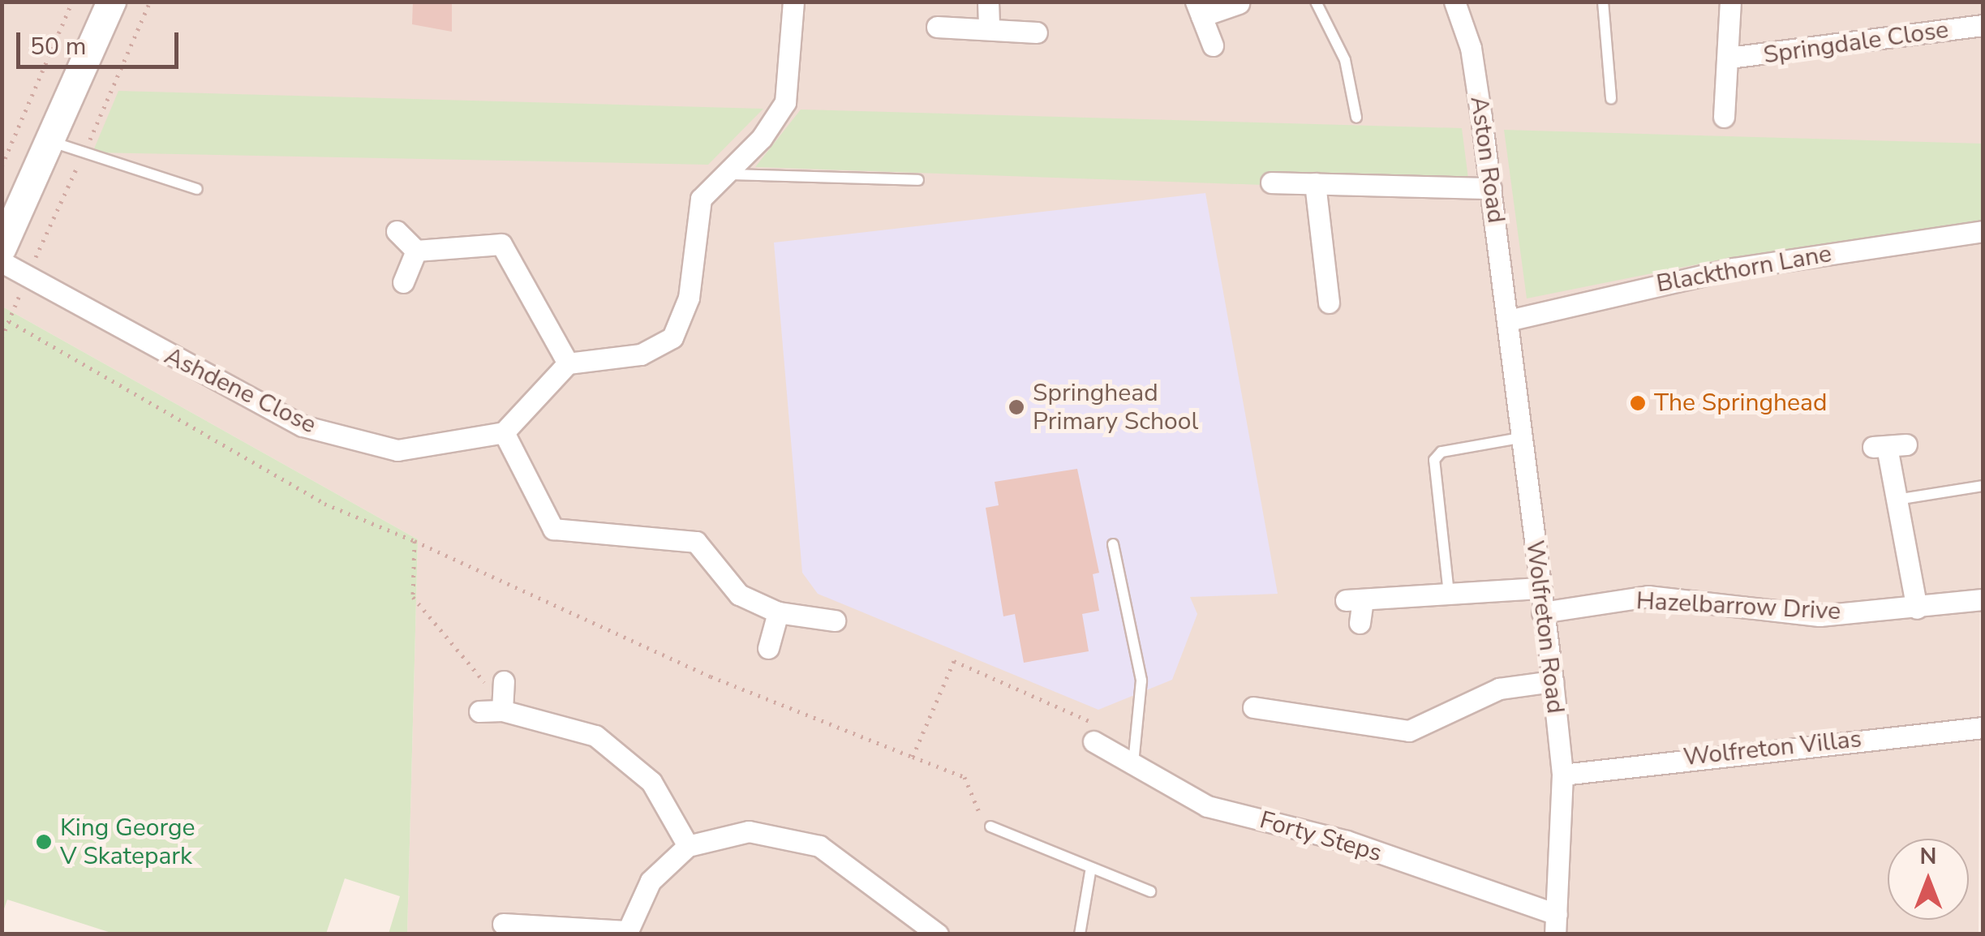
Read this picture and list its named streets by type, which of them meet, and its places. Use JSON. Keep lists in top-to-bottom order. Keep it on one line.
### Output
{"streets":{"street":["Springdale Close","Aston Road","Blackthorn Lane","Ashdene Close","Hazelbarrow Drive","Wolfreton Road","Wolfreton Villas","Forty Steps"]},"crossings":[["Aston Road","Blackthorn Lane"],["Aston Road","Wolfreton Road"],["Blackthorn Lane","Wolfreton Road"],["Hazelbarrow Drive","Wolfreton Road"],["Wolfreton Road","Wolfreton Villas"],["Wolfreton Road","Forty Steps"]],"places":["The Springhead","Springhead Primary School","King George V Skatepark"],"scale_bar":"50 m","north":"top"}
